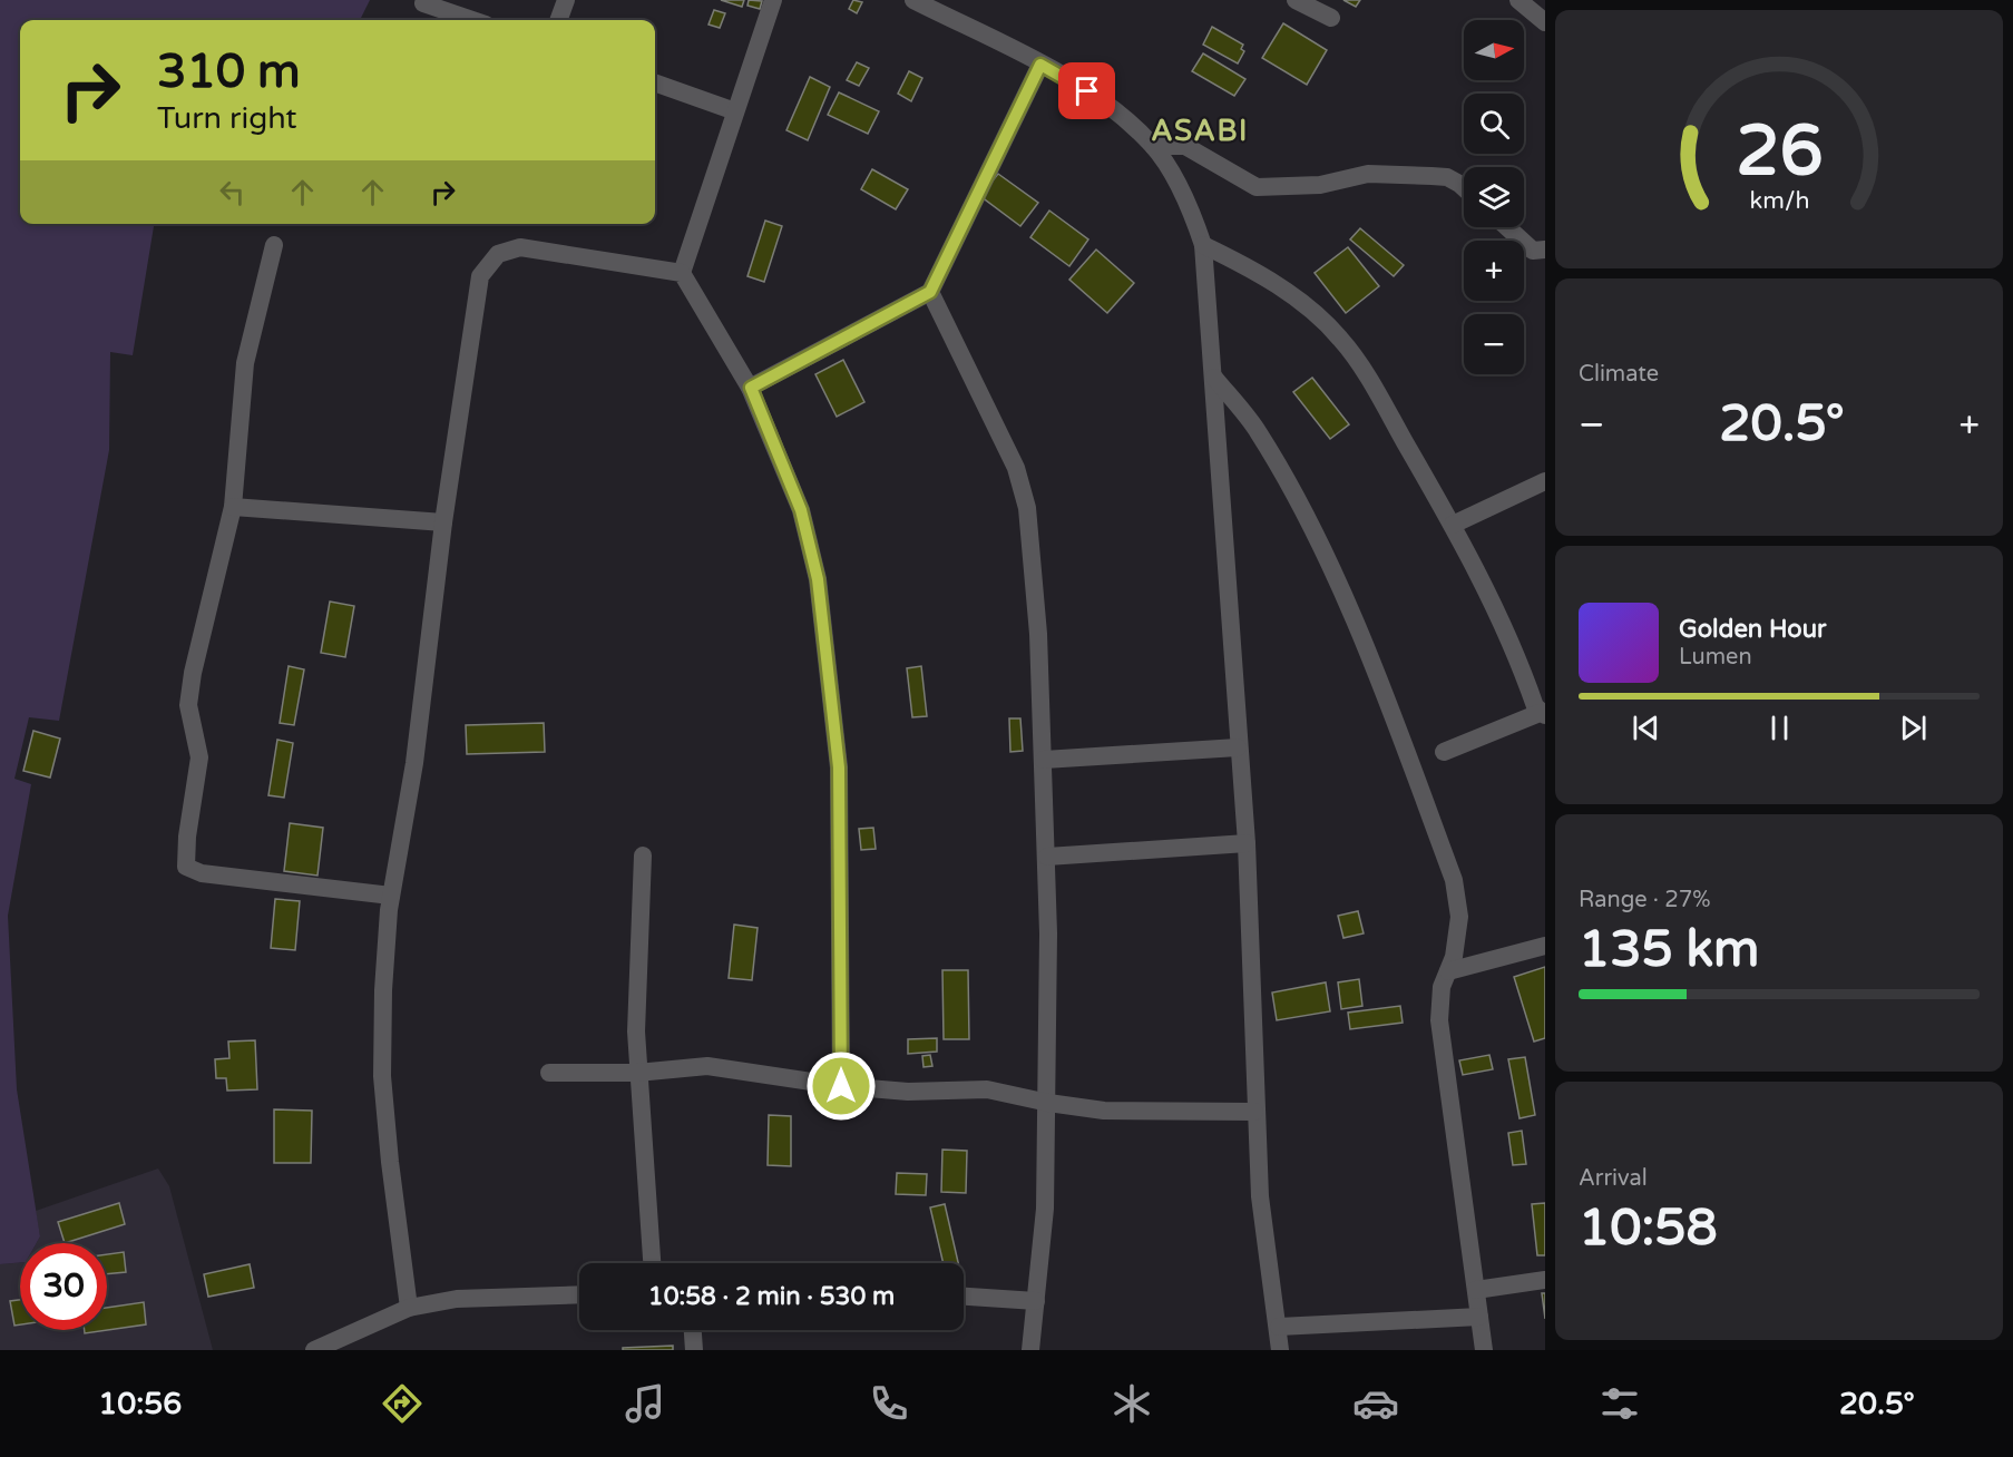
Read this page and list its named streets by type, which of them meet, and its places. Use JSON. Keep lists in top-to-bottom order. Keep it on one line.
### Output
{"districts":["ASABI"],"north":"right","page":{"map_buttons":["+","−"],"turn":["310 m","Turn right"],"tile":["Climate",["Range · 27%","135 km"],["Arrival","10:58"]],"heat":["−","20.5°","+"],"song":["Golden Hour","Lumen"],"limit":"30","trip":"10:58 · 2 min · 530 m","tabs":["10:56","20.5°"],"gauge":["26","km/h"]}}
